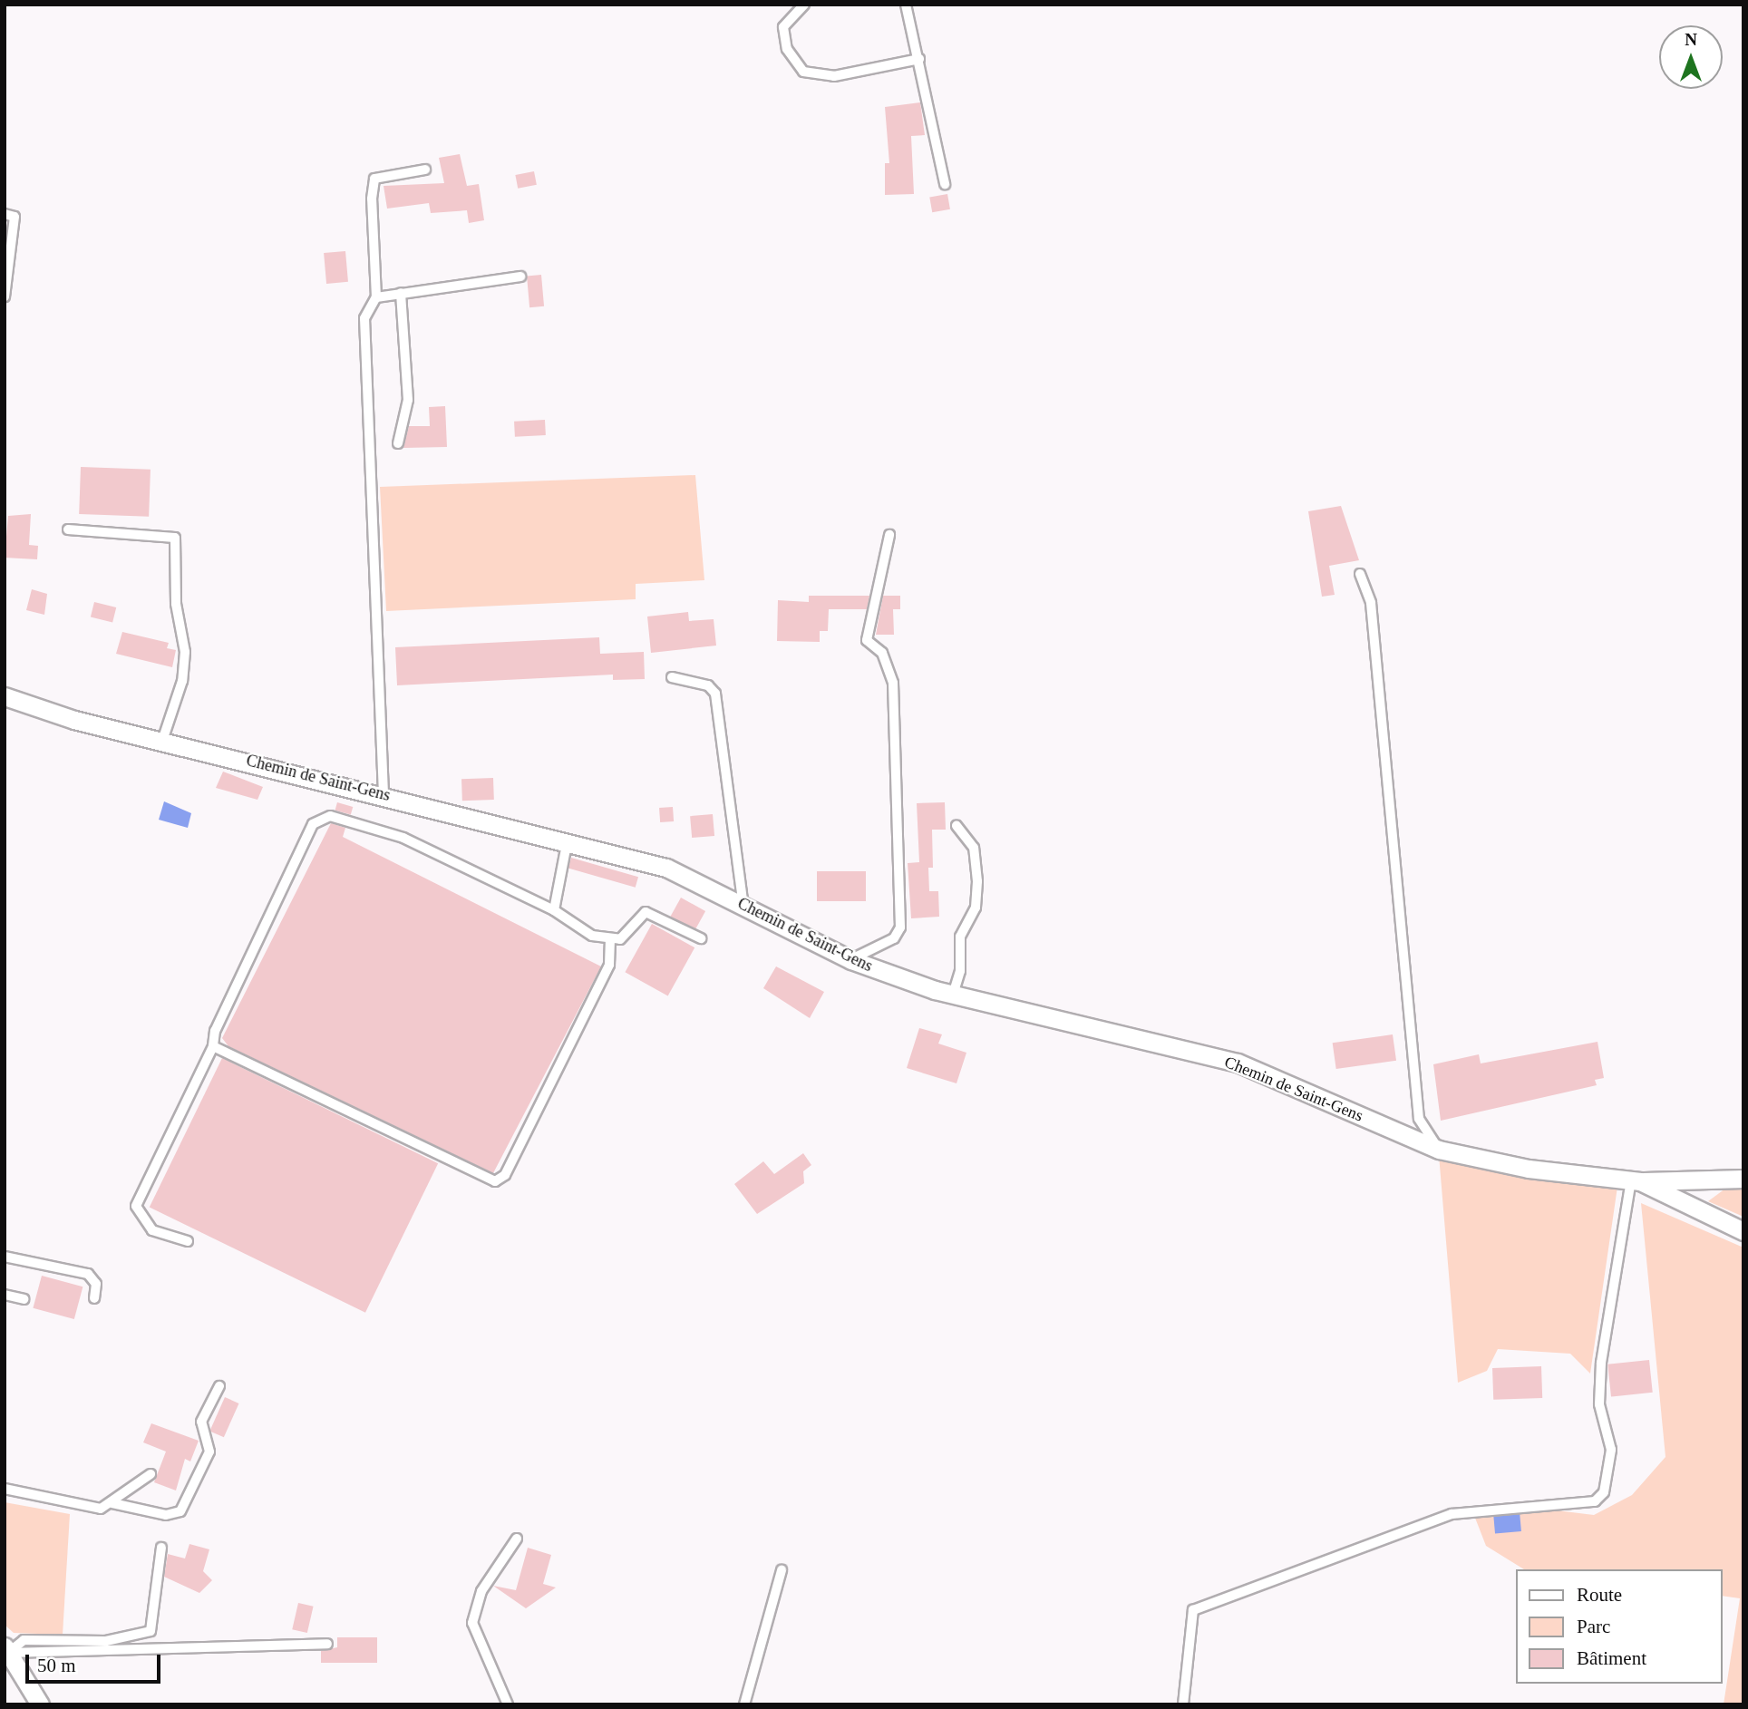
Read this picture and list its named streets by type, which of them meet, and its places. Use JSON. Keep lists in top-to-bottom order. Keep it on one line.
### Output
{"streets":{"street":["Chemin de Saint-Gens"]},"legend":["Route","Parc","Bâtiment"],"scale_bar":"50 m","north":"top"}
